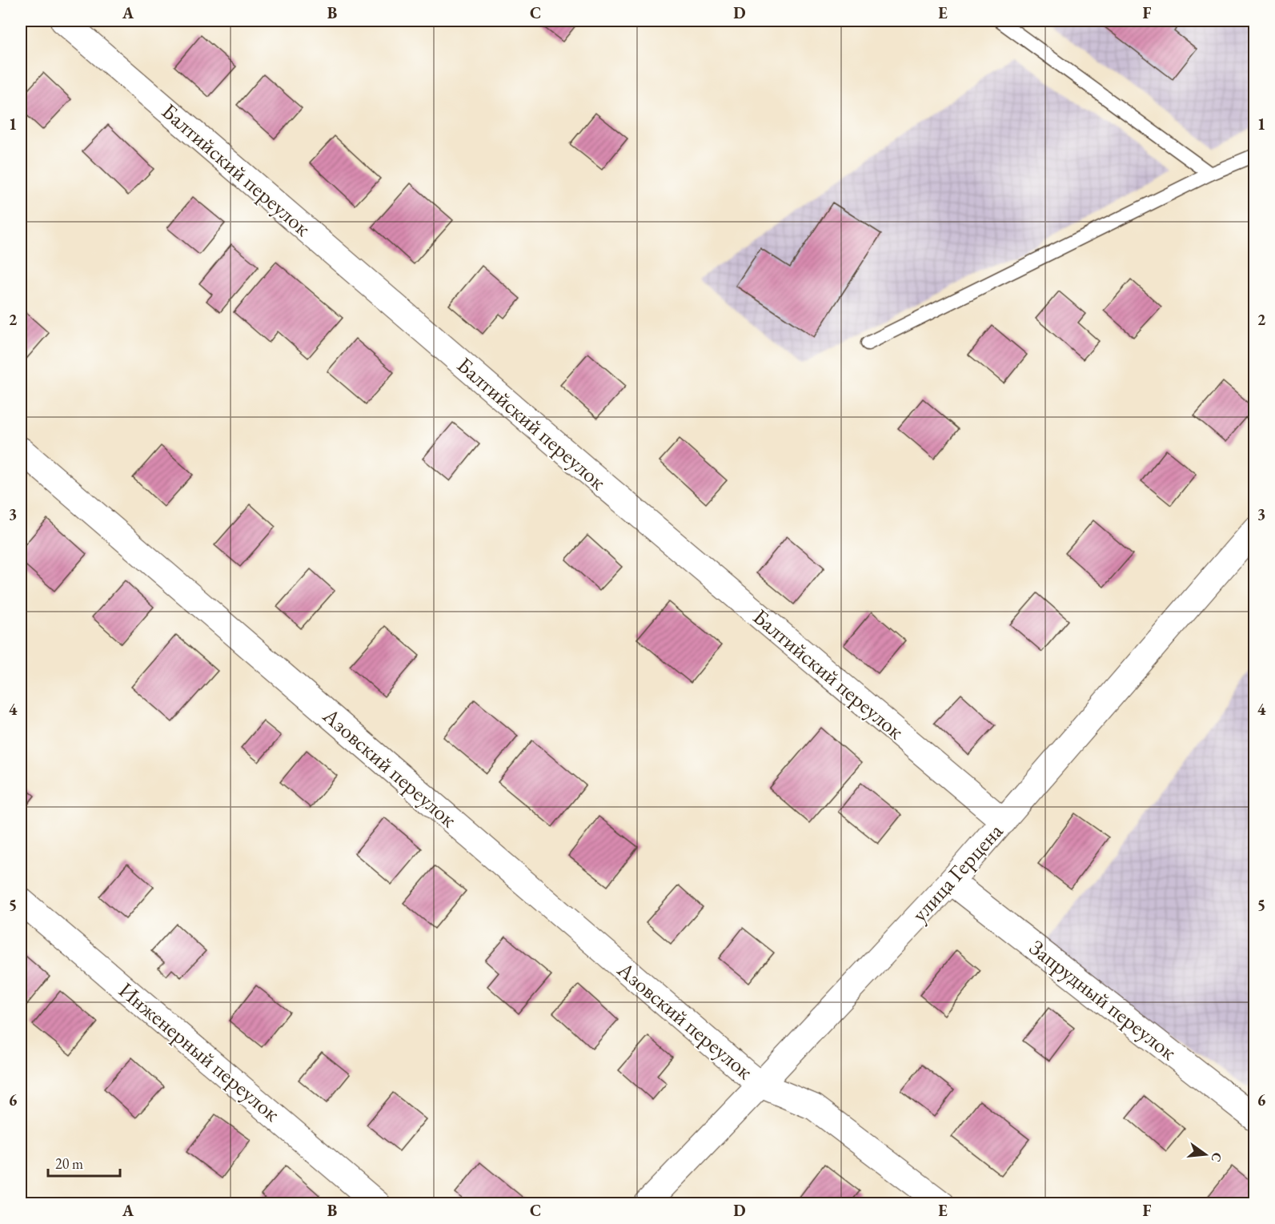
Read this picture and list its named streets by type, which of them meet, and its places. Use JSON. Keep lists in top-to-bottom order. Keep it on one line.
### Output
{"streets":{"street":["Балтийский переулок","Азовский переулок","улица Герцена","Запрудный переулок","Инженерный переулок"]},"crossings":[["Балтийский переулок","улица Герцена"],["Азовский переулок","улица Герцена"],["улица Герцена","Запрудный переулок"]],"scale_bar":"20 m","north":"right","grid":{"columns":["A","B","C","D","E","F"],"rows":["1","2","3","4","5","6"]}}
